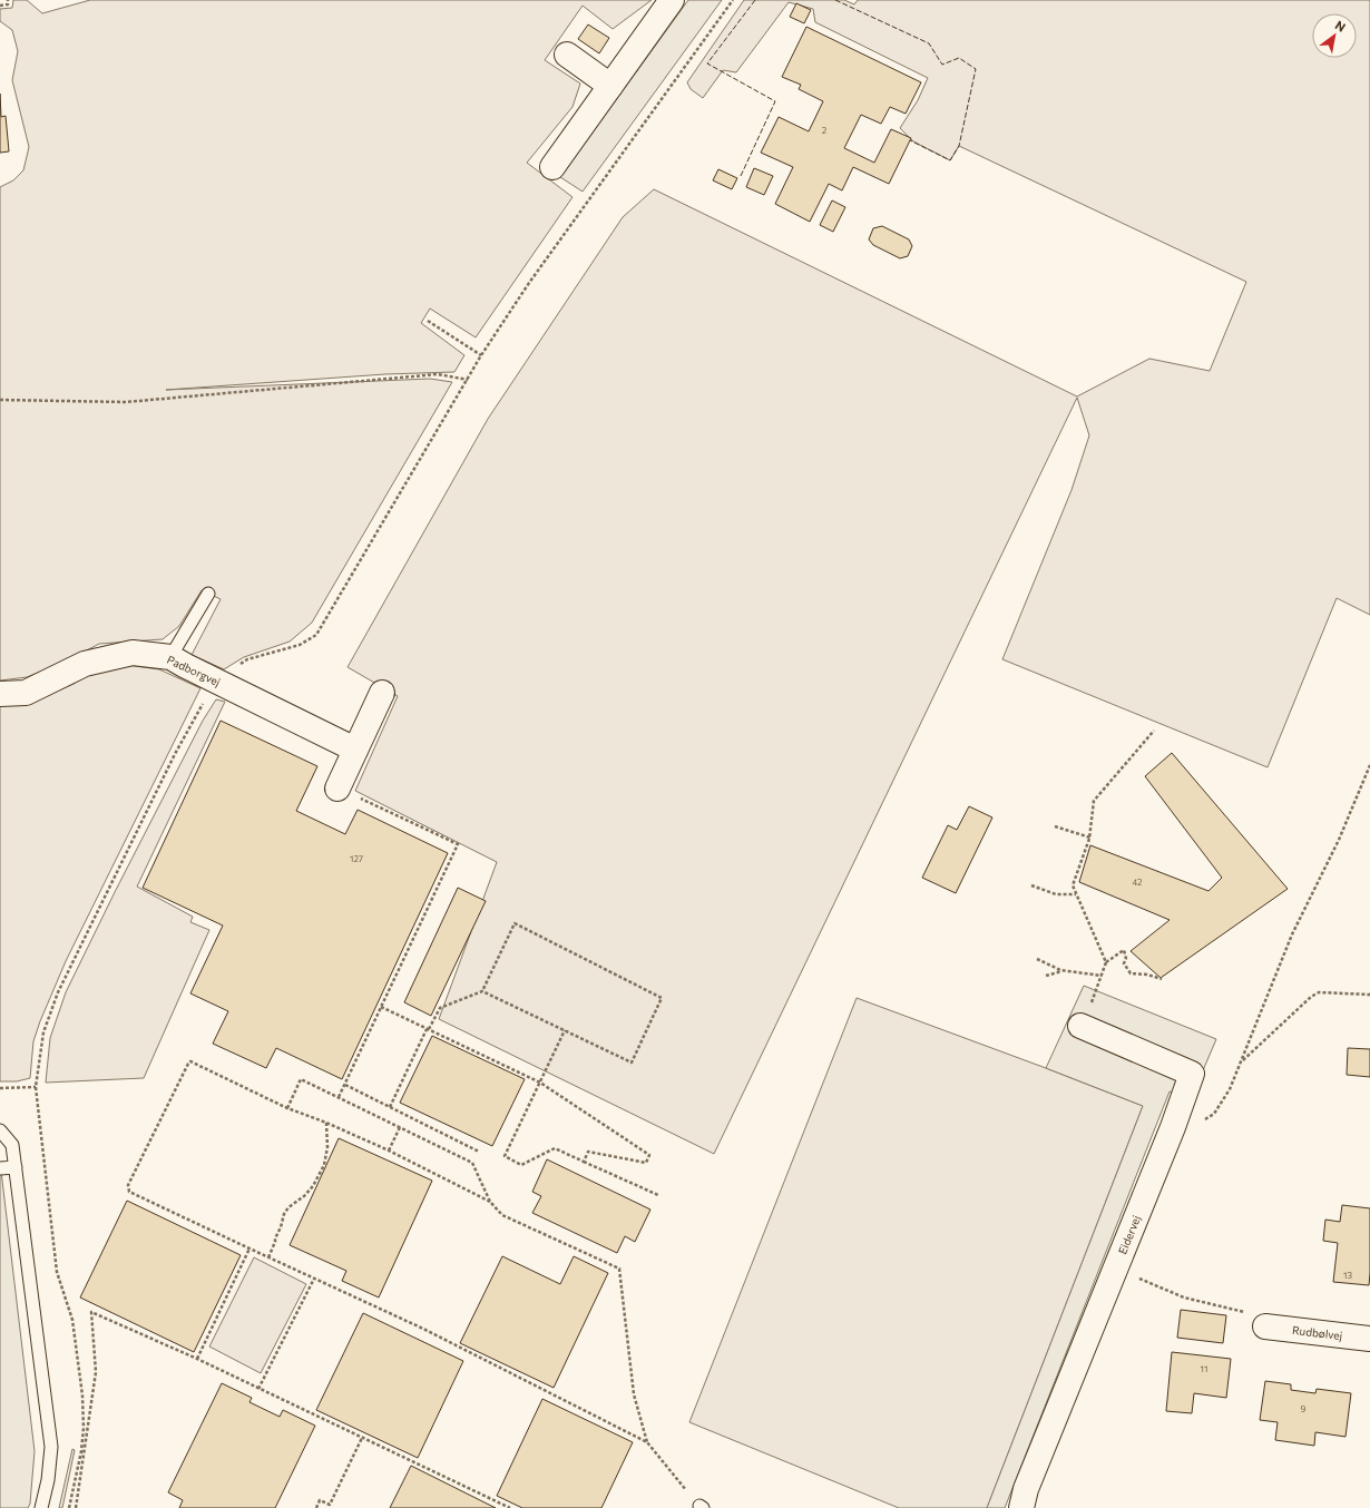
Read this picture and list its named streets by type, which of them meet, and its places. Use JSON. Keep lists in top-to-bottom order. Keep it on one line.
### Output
{"streets":{"street":["Padborgvej","Eidervej","Rudbølvej"]},"house_numbers":["2","127","42","13","11","9"],"north":"top right"}
